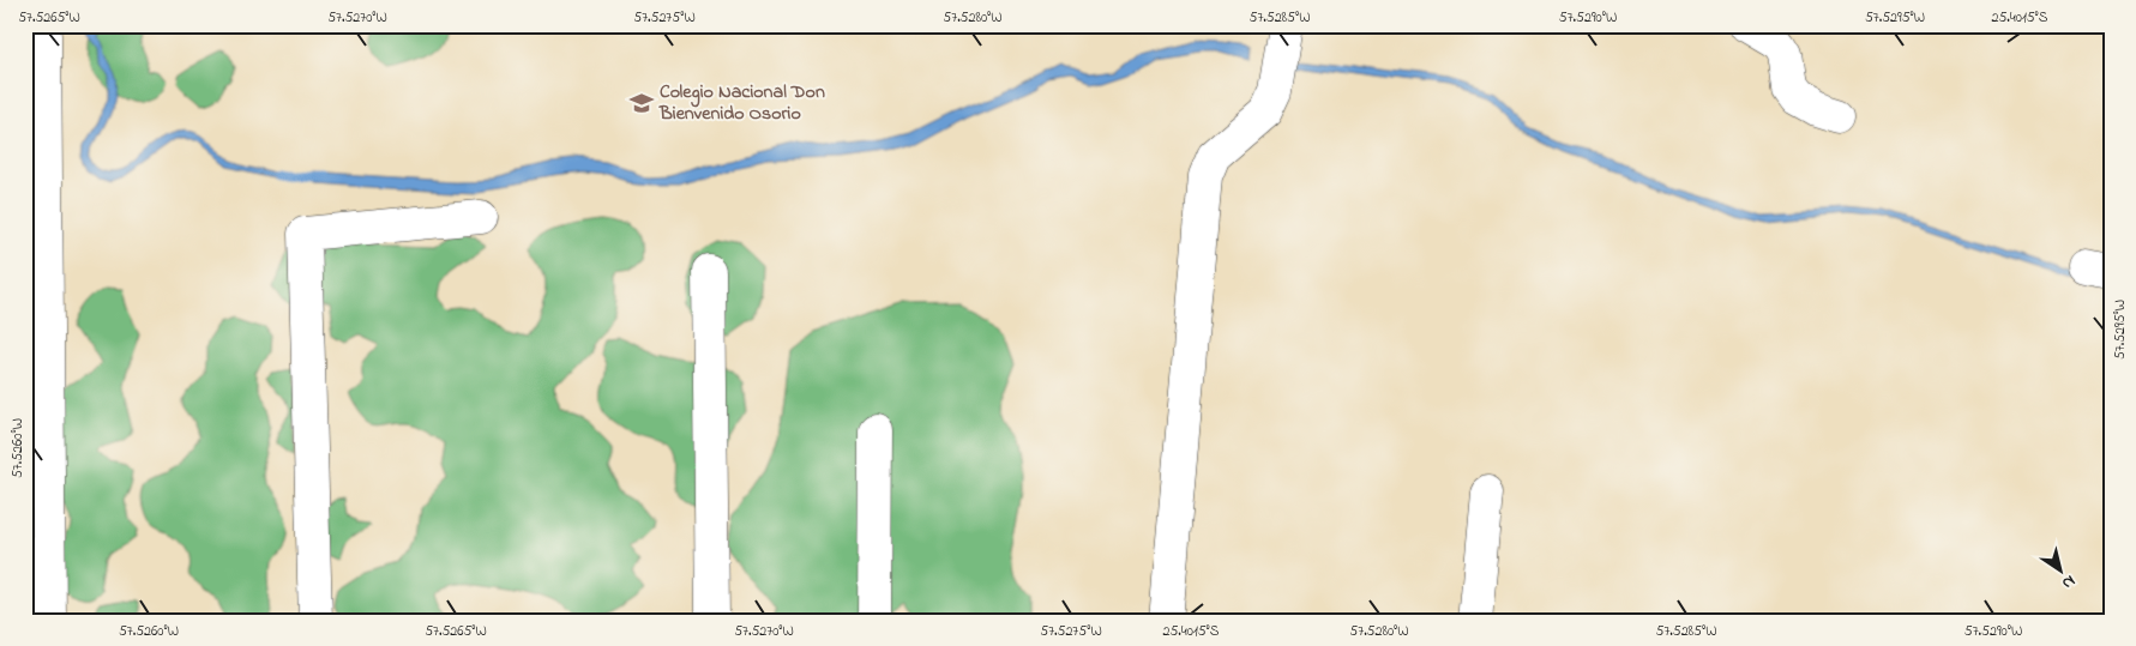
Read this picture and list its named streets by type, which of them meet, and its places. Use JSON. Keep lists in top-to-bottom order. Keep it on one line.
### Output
{"places":{"school or university":["Colegio Nacional Don Bienvenido Osorio"]},"north":"bottom right","coordinates":["57.5265°W","57.5270°W","57.5275°W","57.5280°W","57.5285°W","57.5290°W","57.5295°W","25.4015°S","57.5260°W"]}
